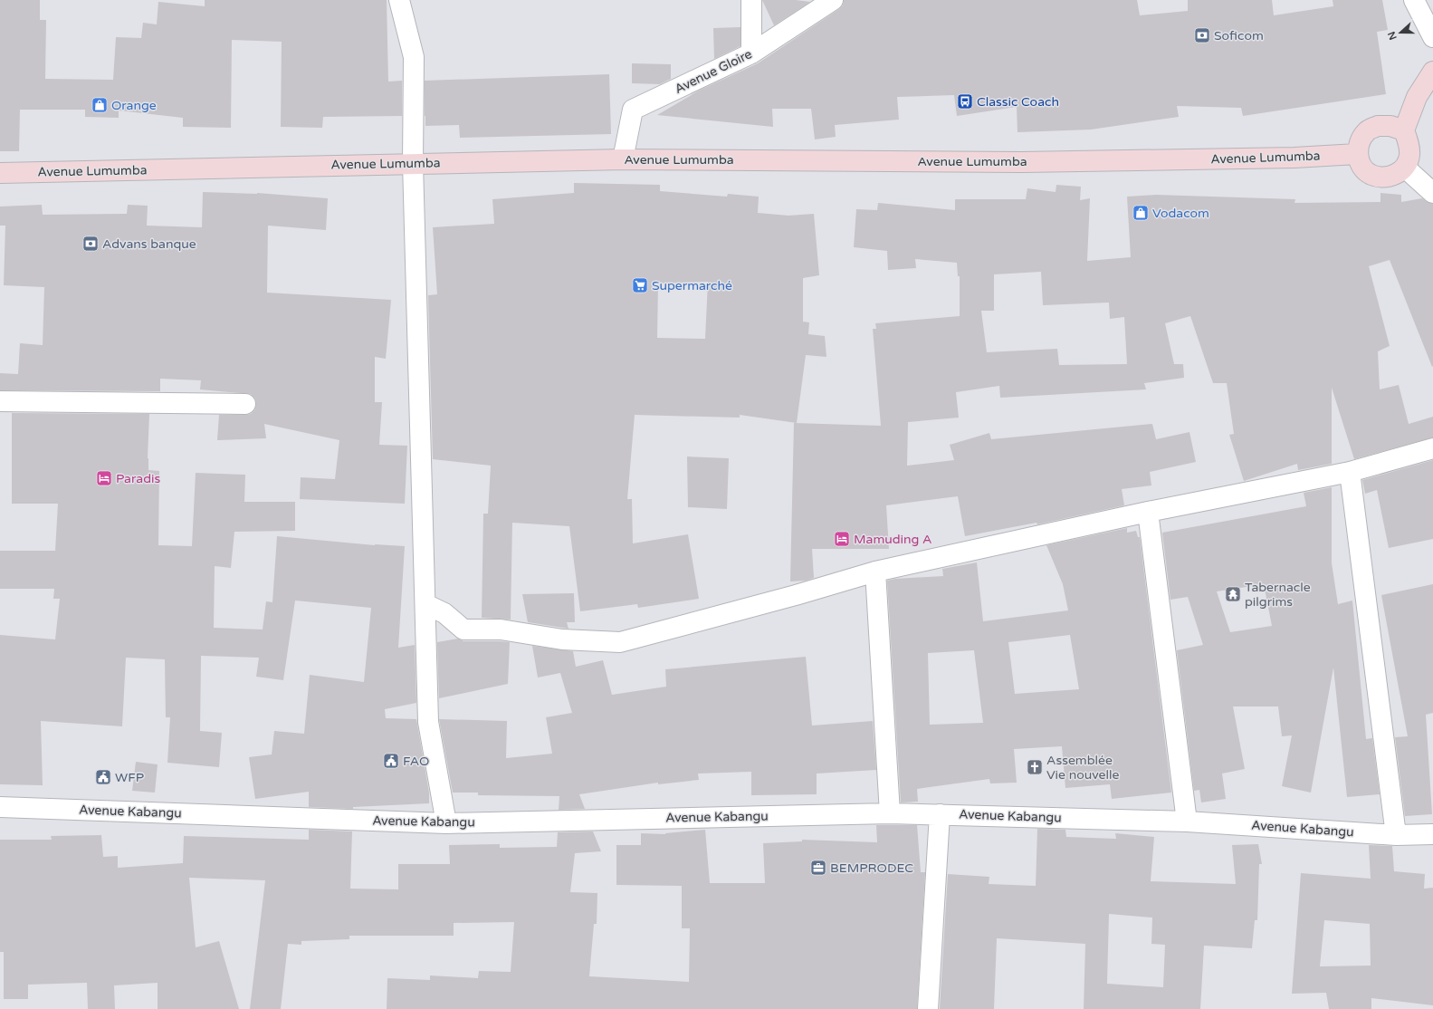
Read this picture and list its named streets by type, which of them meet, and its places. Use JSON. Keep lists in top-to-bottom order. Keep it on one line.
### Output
{"streets":{"main road":["Avenue Lumumba"],"street":["Avenue Gloire","Avenue Kabangu"]},"crossings":[["Avenue Gloire","Avenue Lumumba"]],"places":{"bank":["Soficom","Advans banque"],"bus stop":["Classic Coach"],"shop":["Orange","Vodacom"],"supermarket":["Supermarché"],"hotel":["Paradis","Mamuding A"],"temple":["Tabernacle pilgrims"],"public building":["FAO","WFP"],"church":["Assemblée Vie nouvelle"],"office":["BEMPRODEC"]},"north":"left"}
